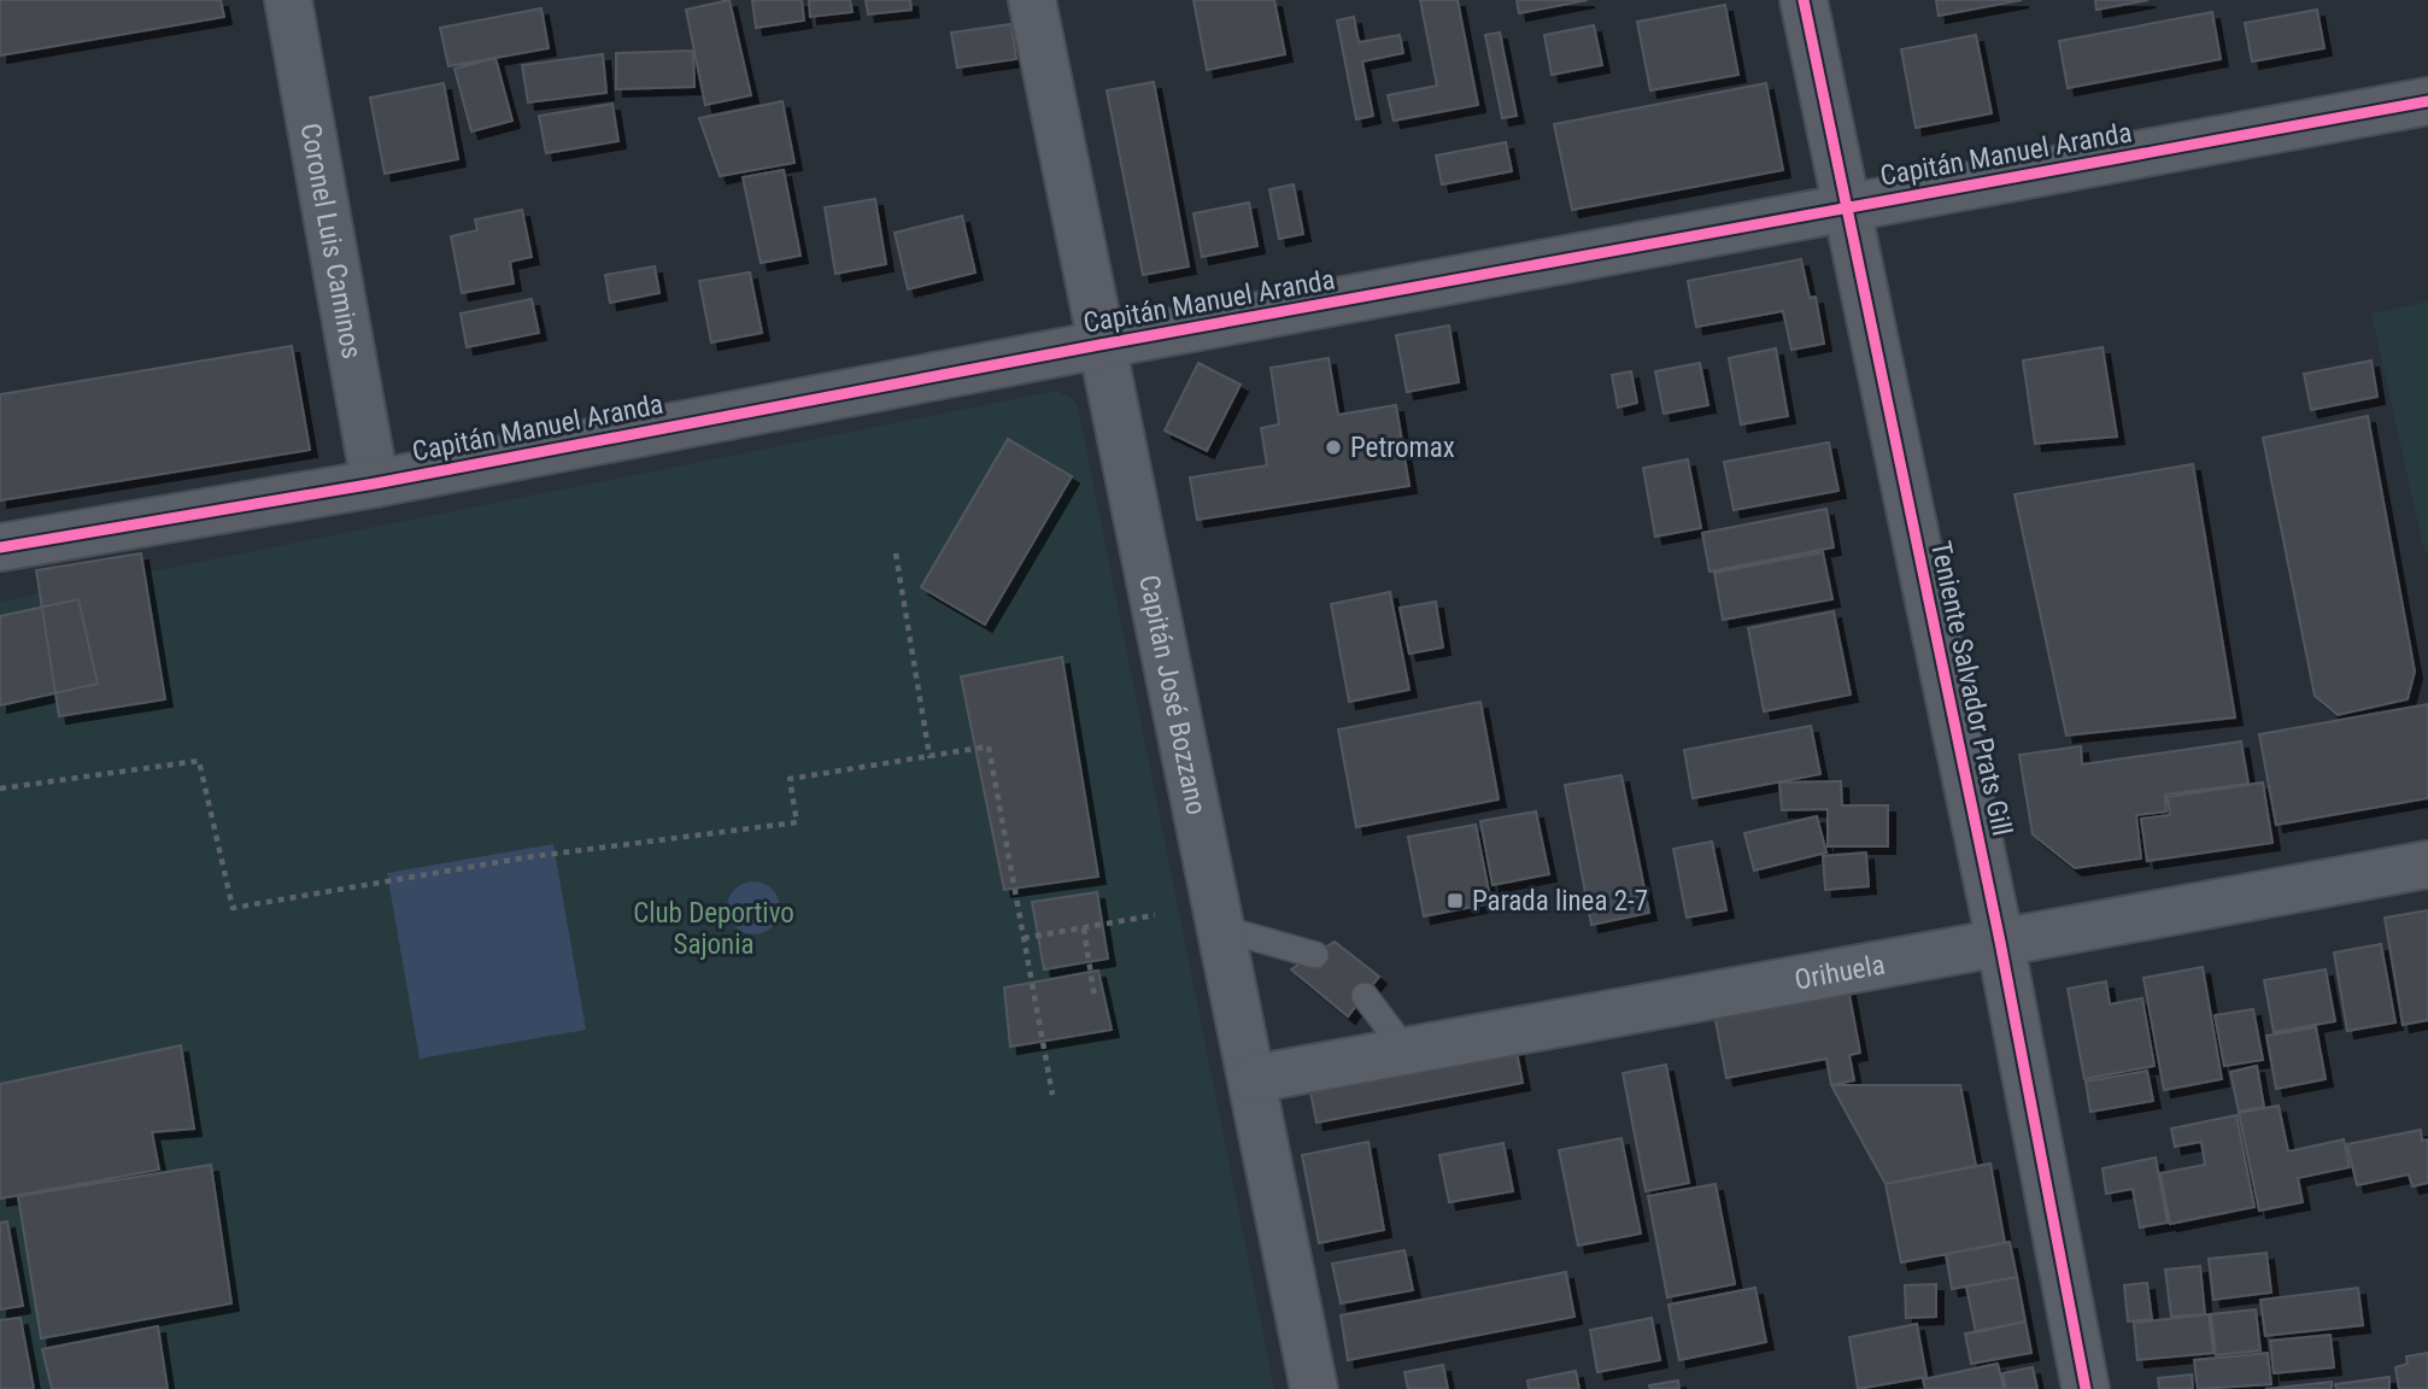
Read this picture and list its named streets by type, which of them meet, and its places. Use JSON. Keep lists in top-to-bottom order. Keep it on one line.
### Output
{"streets":{"street":["Capitán Manuel Aranda","Coronel Luis Caminos","Teniente Salvador Prats Gill","Capitán José Bozzano","Orihuela"]},"crossings":[["Capitán Manuel Aranda","Coronel Luis Caminos"],["Capitán Manuel Aranda","Teniente Salvador Prats Gill"],["Capitán Manuel Aranda","Capitán José Bozzano"],["Teniente Salvador Prats Gill","Orihuela"],["Capitán José Bozzano","Orihuela"]],"parks":["Club Deportivo Sajonia"],"places":{"other":["Petromax"],"transit":["Parada linea 2-7"]}}
